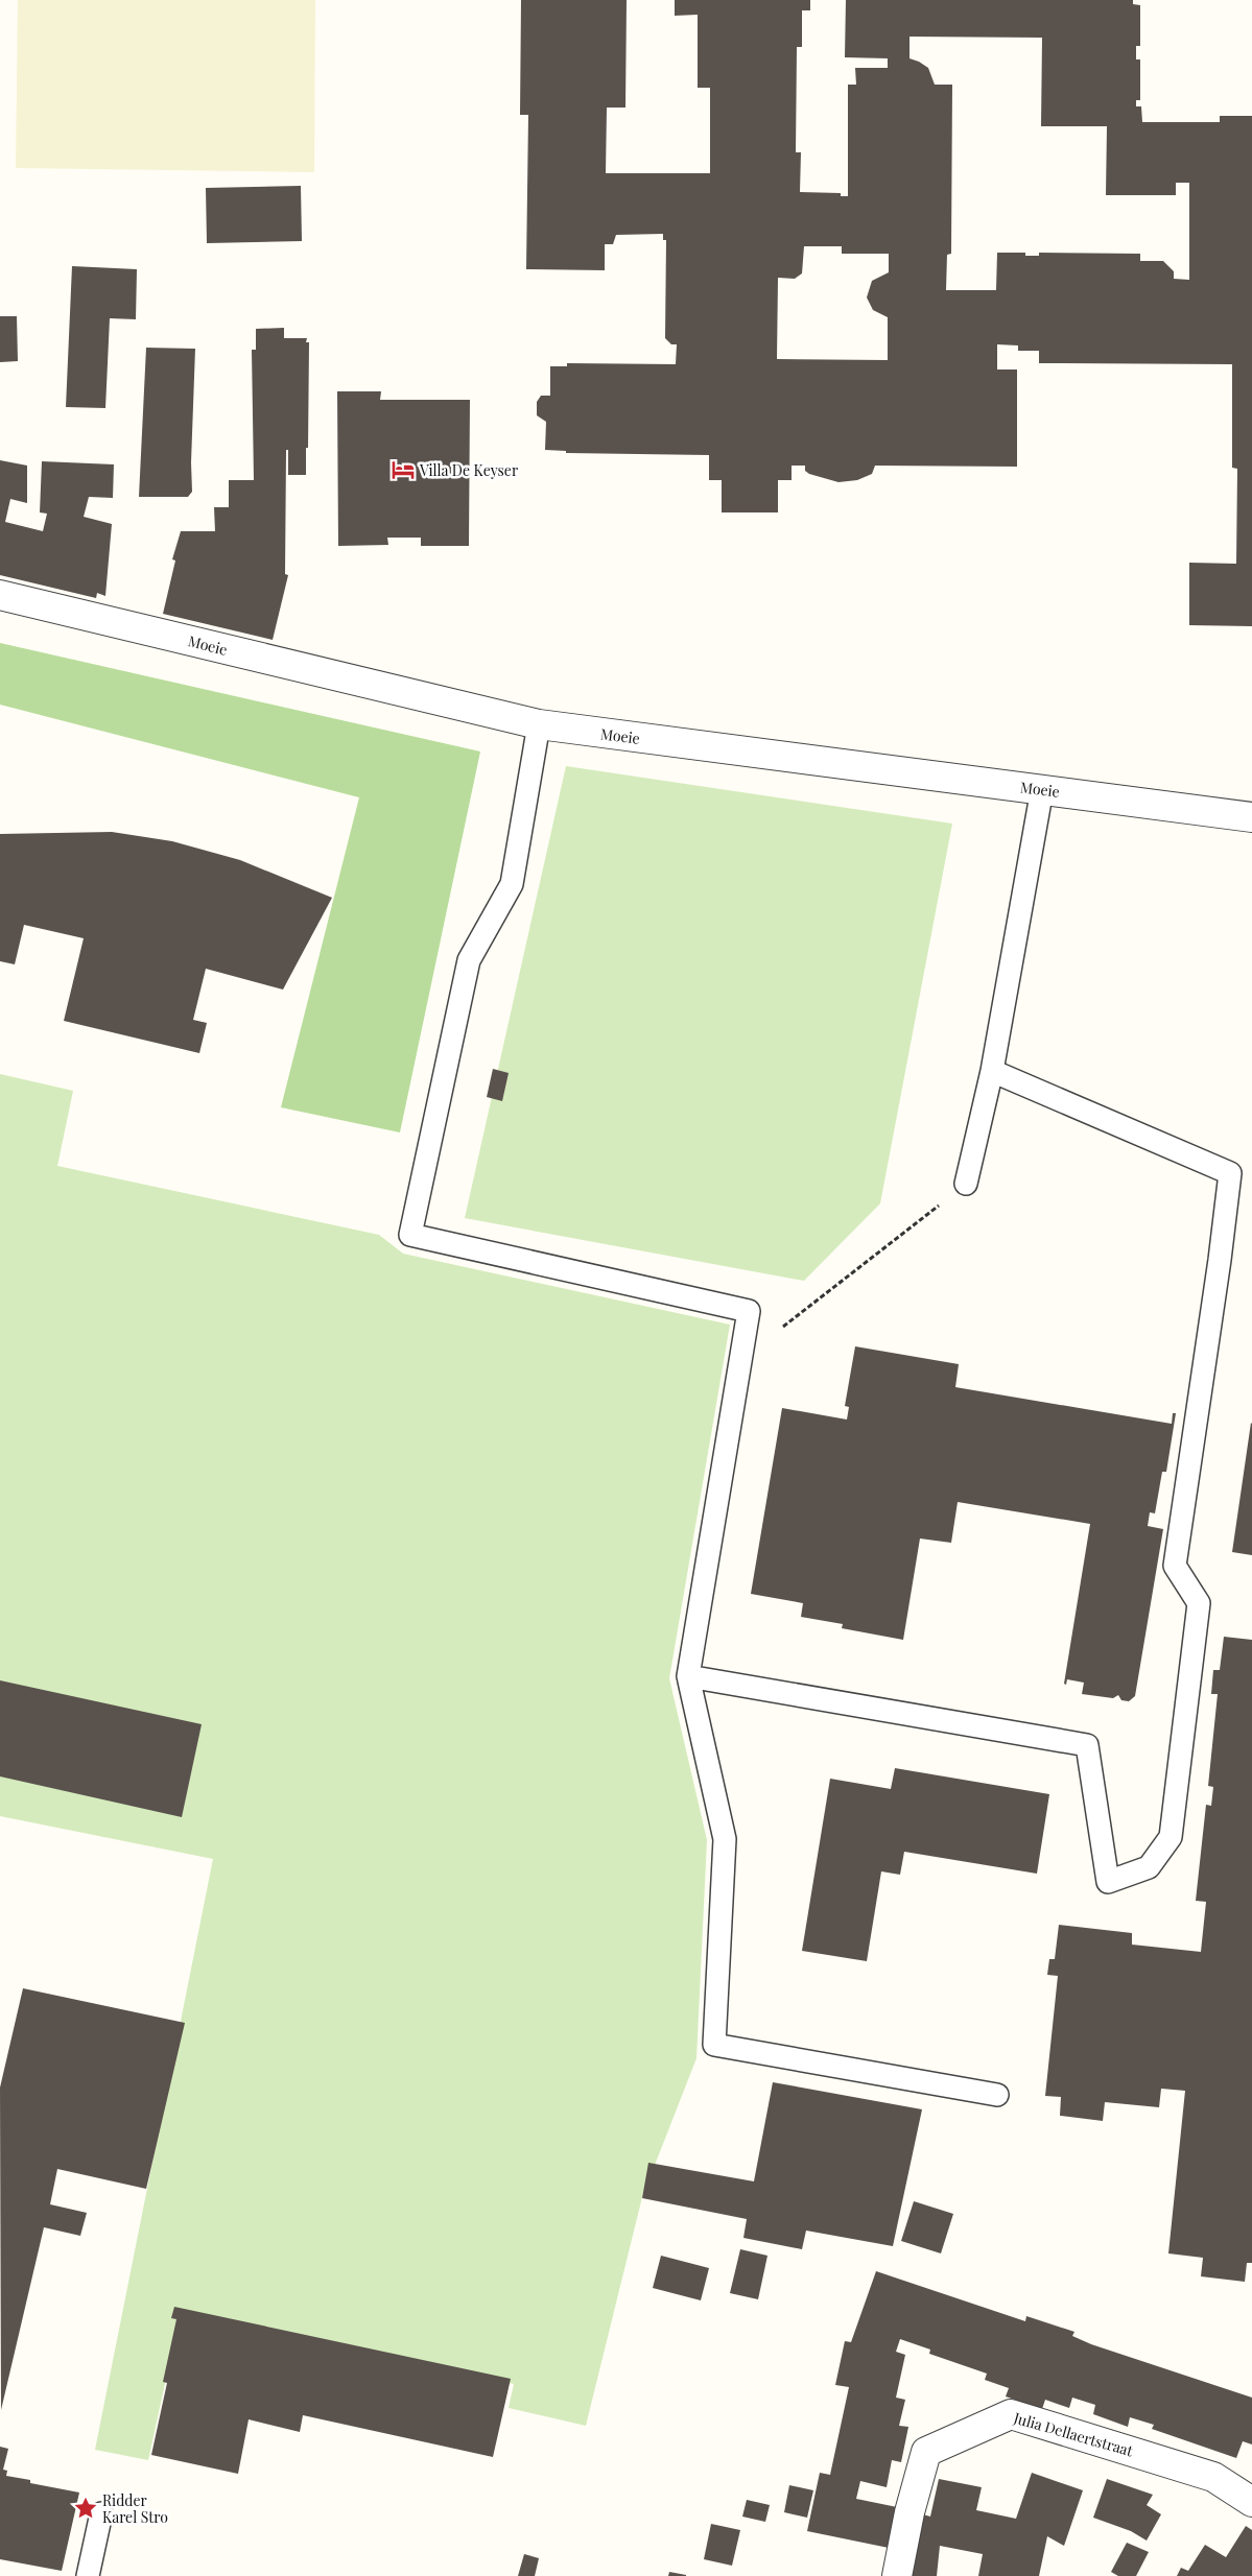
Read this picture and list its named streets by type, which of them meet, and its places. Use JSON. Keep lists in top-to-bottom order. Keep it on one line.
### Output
{"streets":{"street":["Moeie","Julia Dellaertstraat"]},"places":{"hotel":["Villa De Keyser"],"place":["Ridder Karel Stro"]}}
